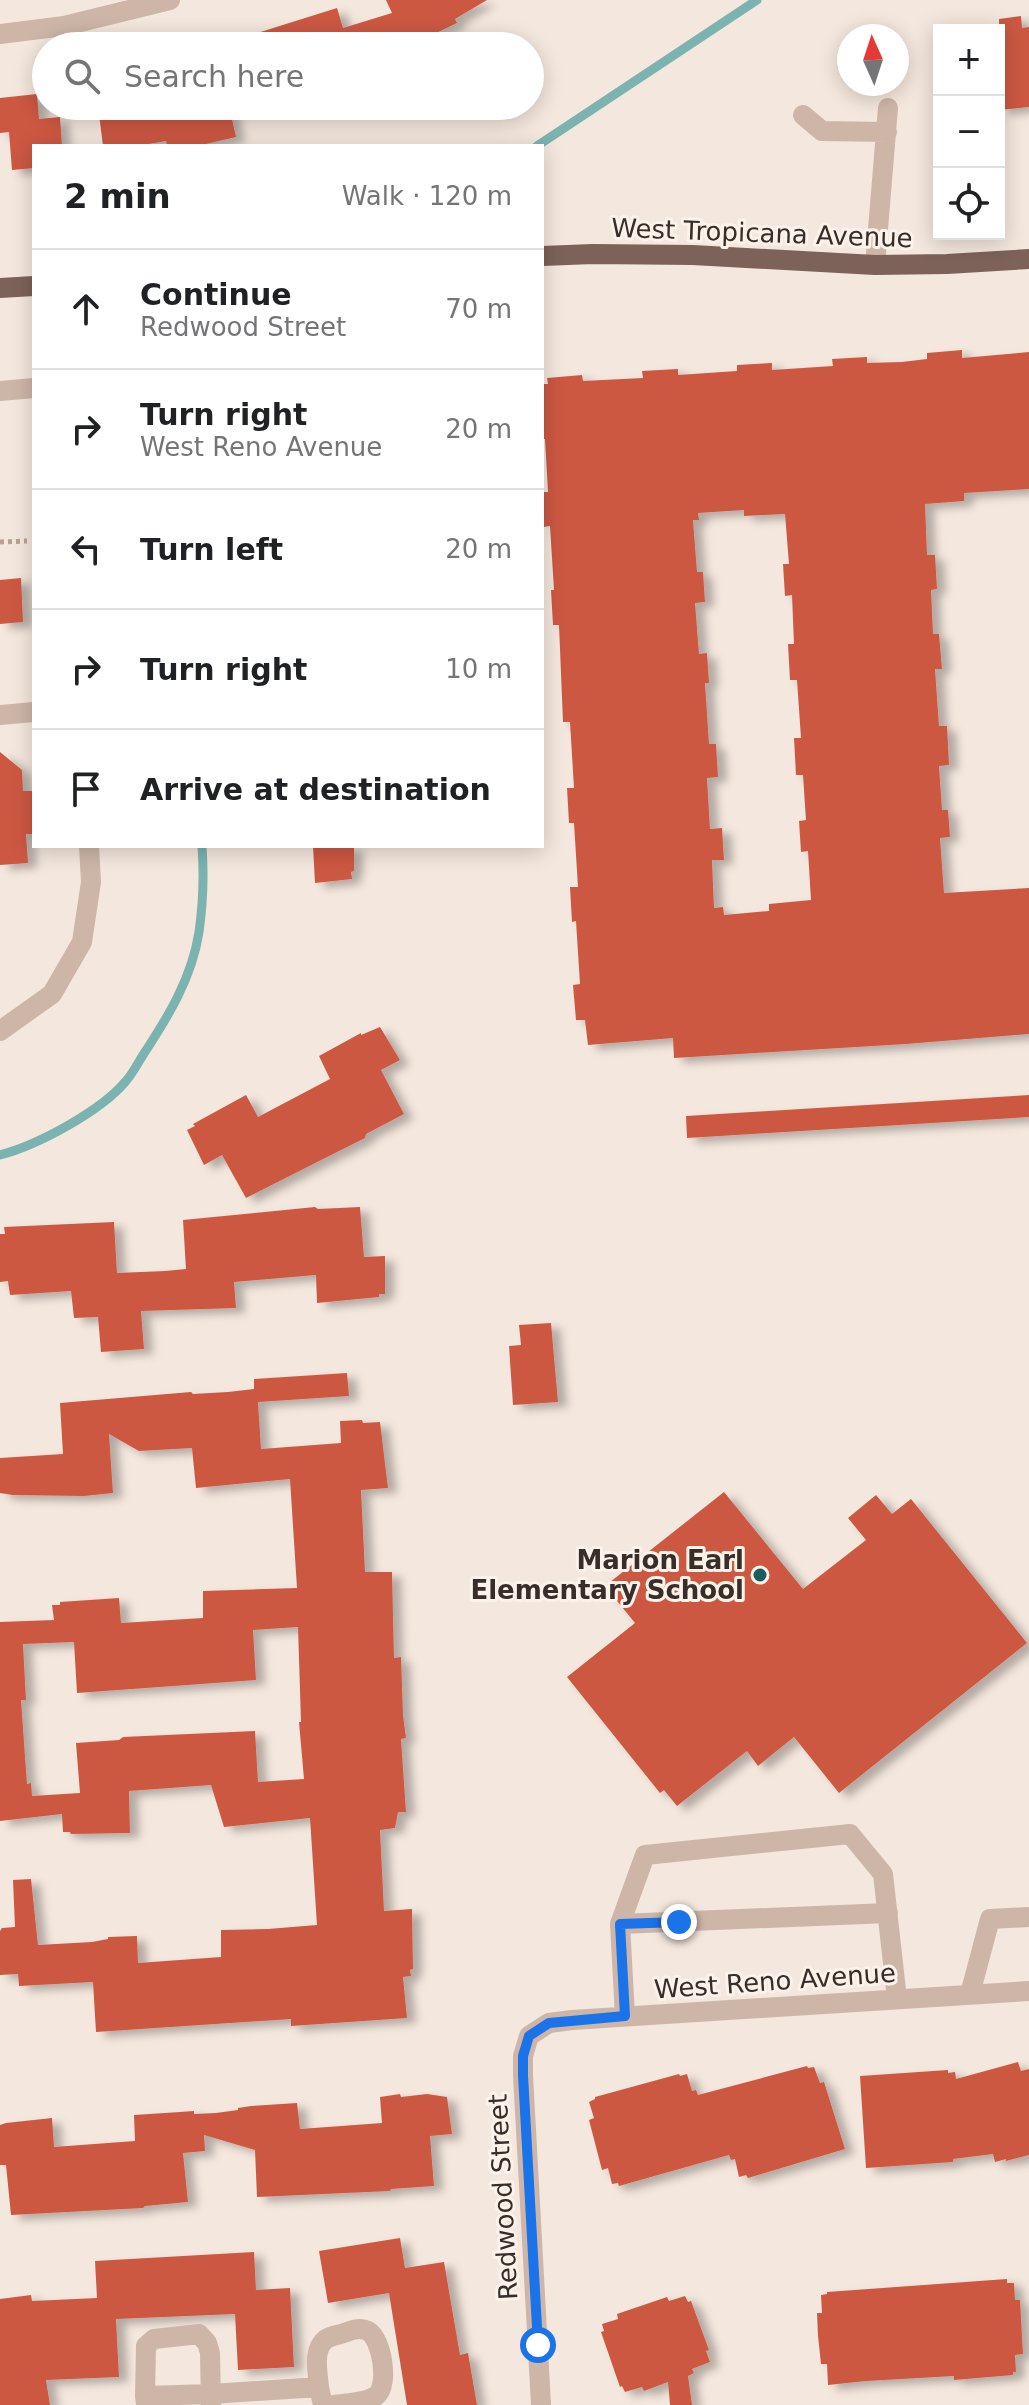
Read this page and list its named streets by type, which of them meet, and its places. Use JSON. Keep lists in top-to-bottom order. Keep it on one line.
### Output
{"streets":{"main road":["West Tropicana Avenue"],"street":["West Reno Avenue","Redwood Street"]},"crossings":[["West Reno Avenue","Redwood Street"]],"places":["Marion Earl Elementary School"],"north":"top","page":{"map_buttons":["+","−"],"search":"Search here","heading":["2 min","Walk · 120 m"],"list":[["Continue","Redwood Street","70 m"],["Turn right","West Reno Avenue","20 m"],["Turn left","20 m"],["Turn right","10 m"],"Arrive at destination"]}}
